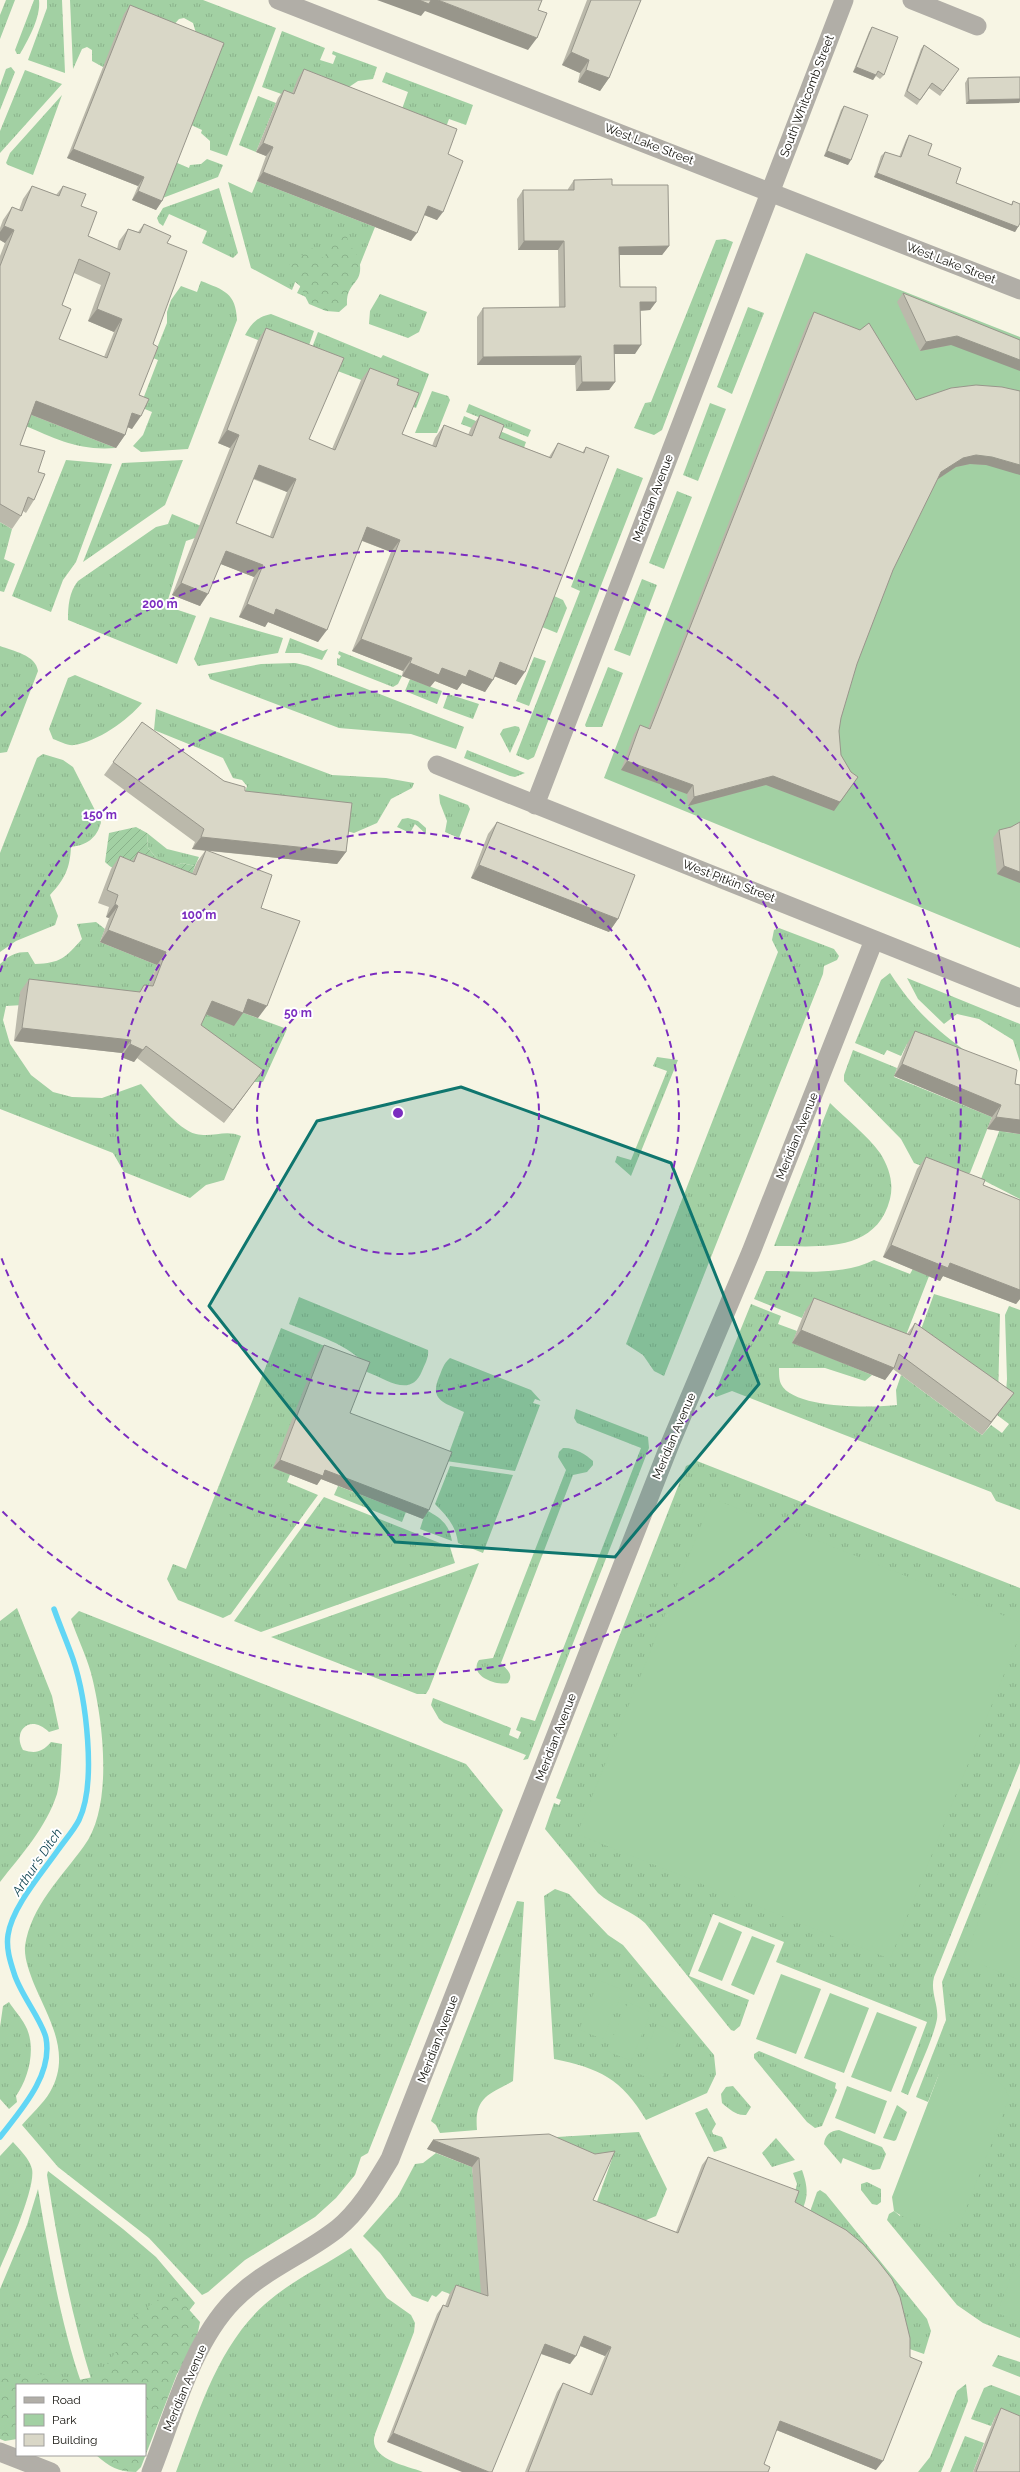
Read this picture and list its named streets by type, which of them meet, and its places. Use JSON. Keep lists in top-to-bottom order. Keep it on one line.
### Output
{"streets":{"street":["South Whitcomb Street","West Lake Street","Meridian Avenue","West Pitkin Street"]},"crossings":[["South Whitcomb Street","West Lake Street"],["South Whitcomb Street","Meridian Avenue"],["West Lake Street","Meridian Avenue"],["Meridian Avenue","West Pitkin Street"]],"water":["Arthur's Ditch"],"legend":["Road","Park","Building"],"rings":["200 m","150 m","100 m","50 m"]}
